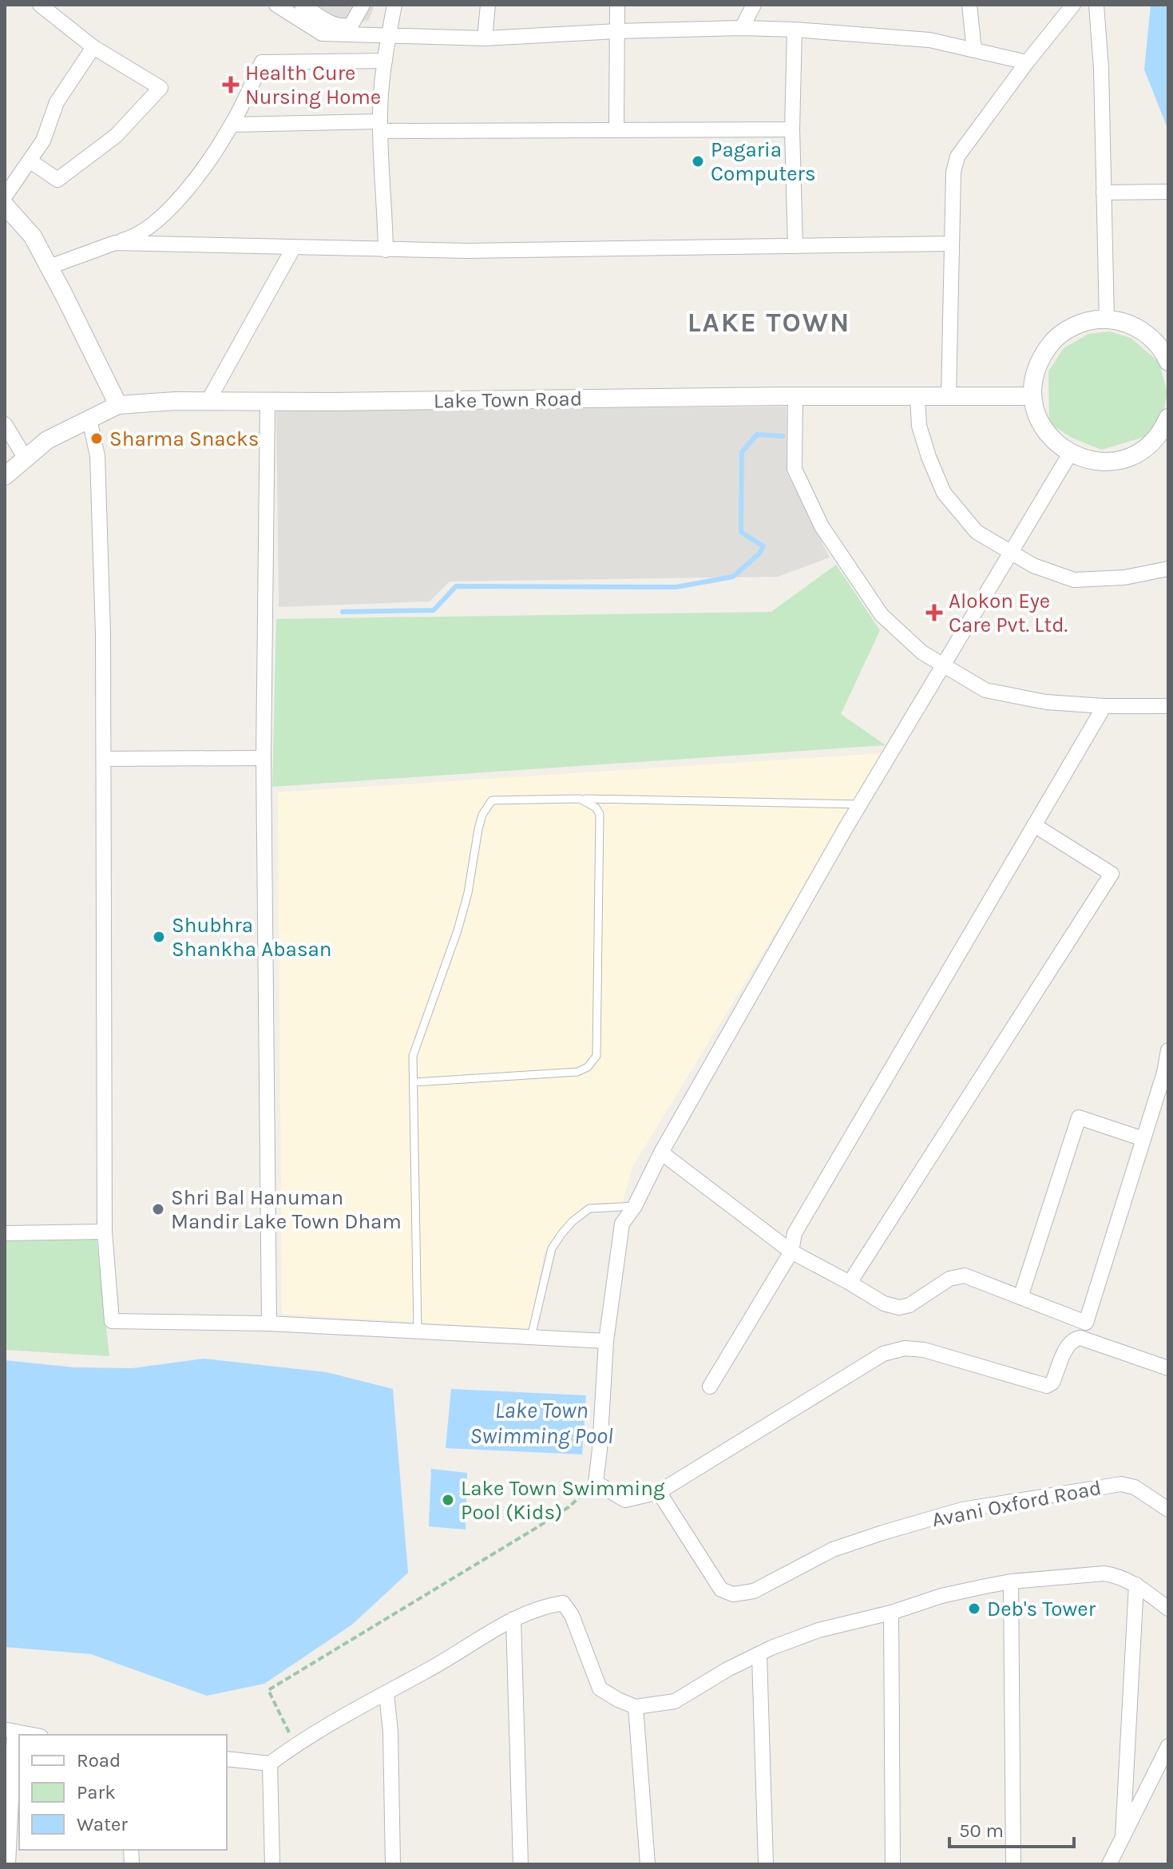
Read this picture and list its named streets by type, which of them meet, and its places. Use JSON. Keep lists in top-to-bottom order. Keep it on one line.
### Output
{"streets":{"street":["Lake Town Road","Avani Oxford Road"]},"districts":["LAKE TOWN"],"water":["Lake Town Swimming Pool"],"places":{"health":["Health Cure Nursing Home","Alokon Eye Care Pvt. Ltd."],"other":["Pagaria Computers","Sharma Snacks","Shubhra Shankha Abasan","Shri Bal Hanuman Mandir Lake Town Dham","Lake Town Swimming Pool (Kids)","Deb's Tower"]},"legend":["Road","Park","Water"],"scale_bar":"50 m"}
